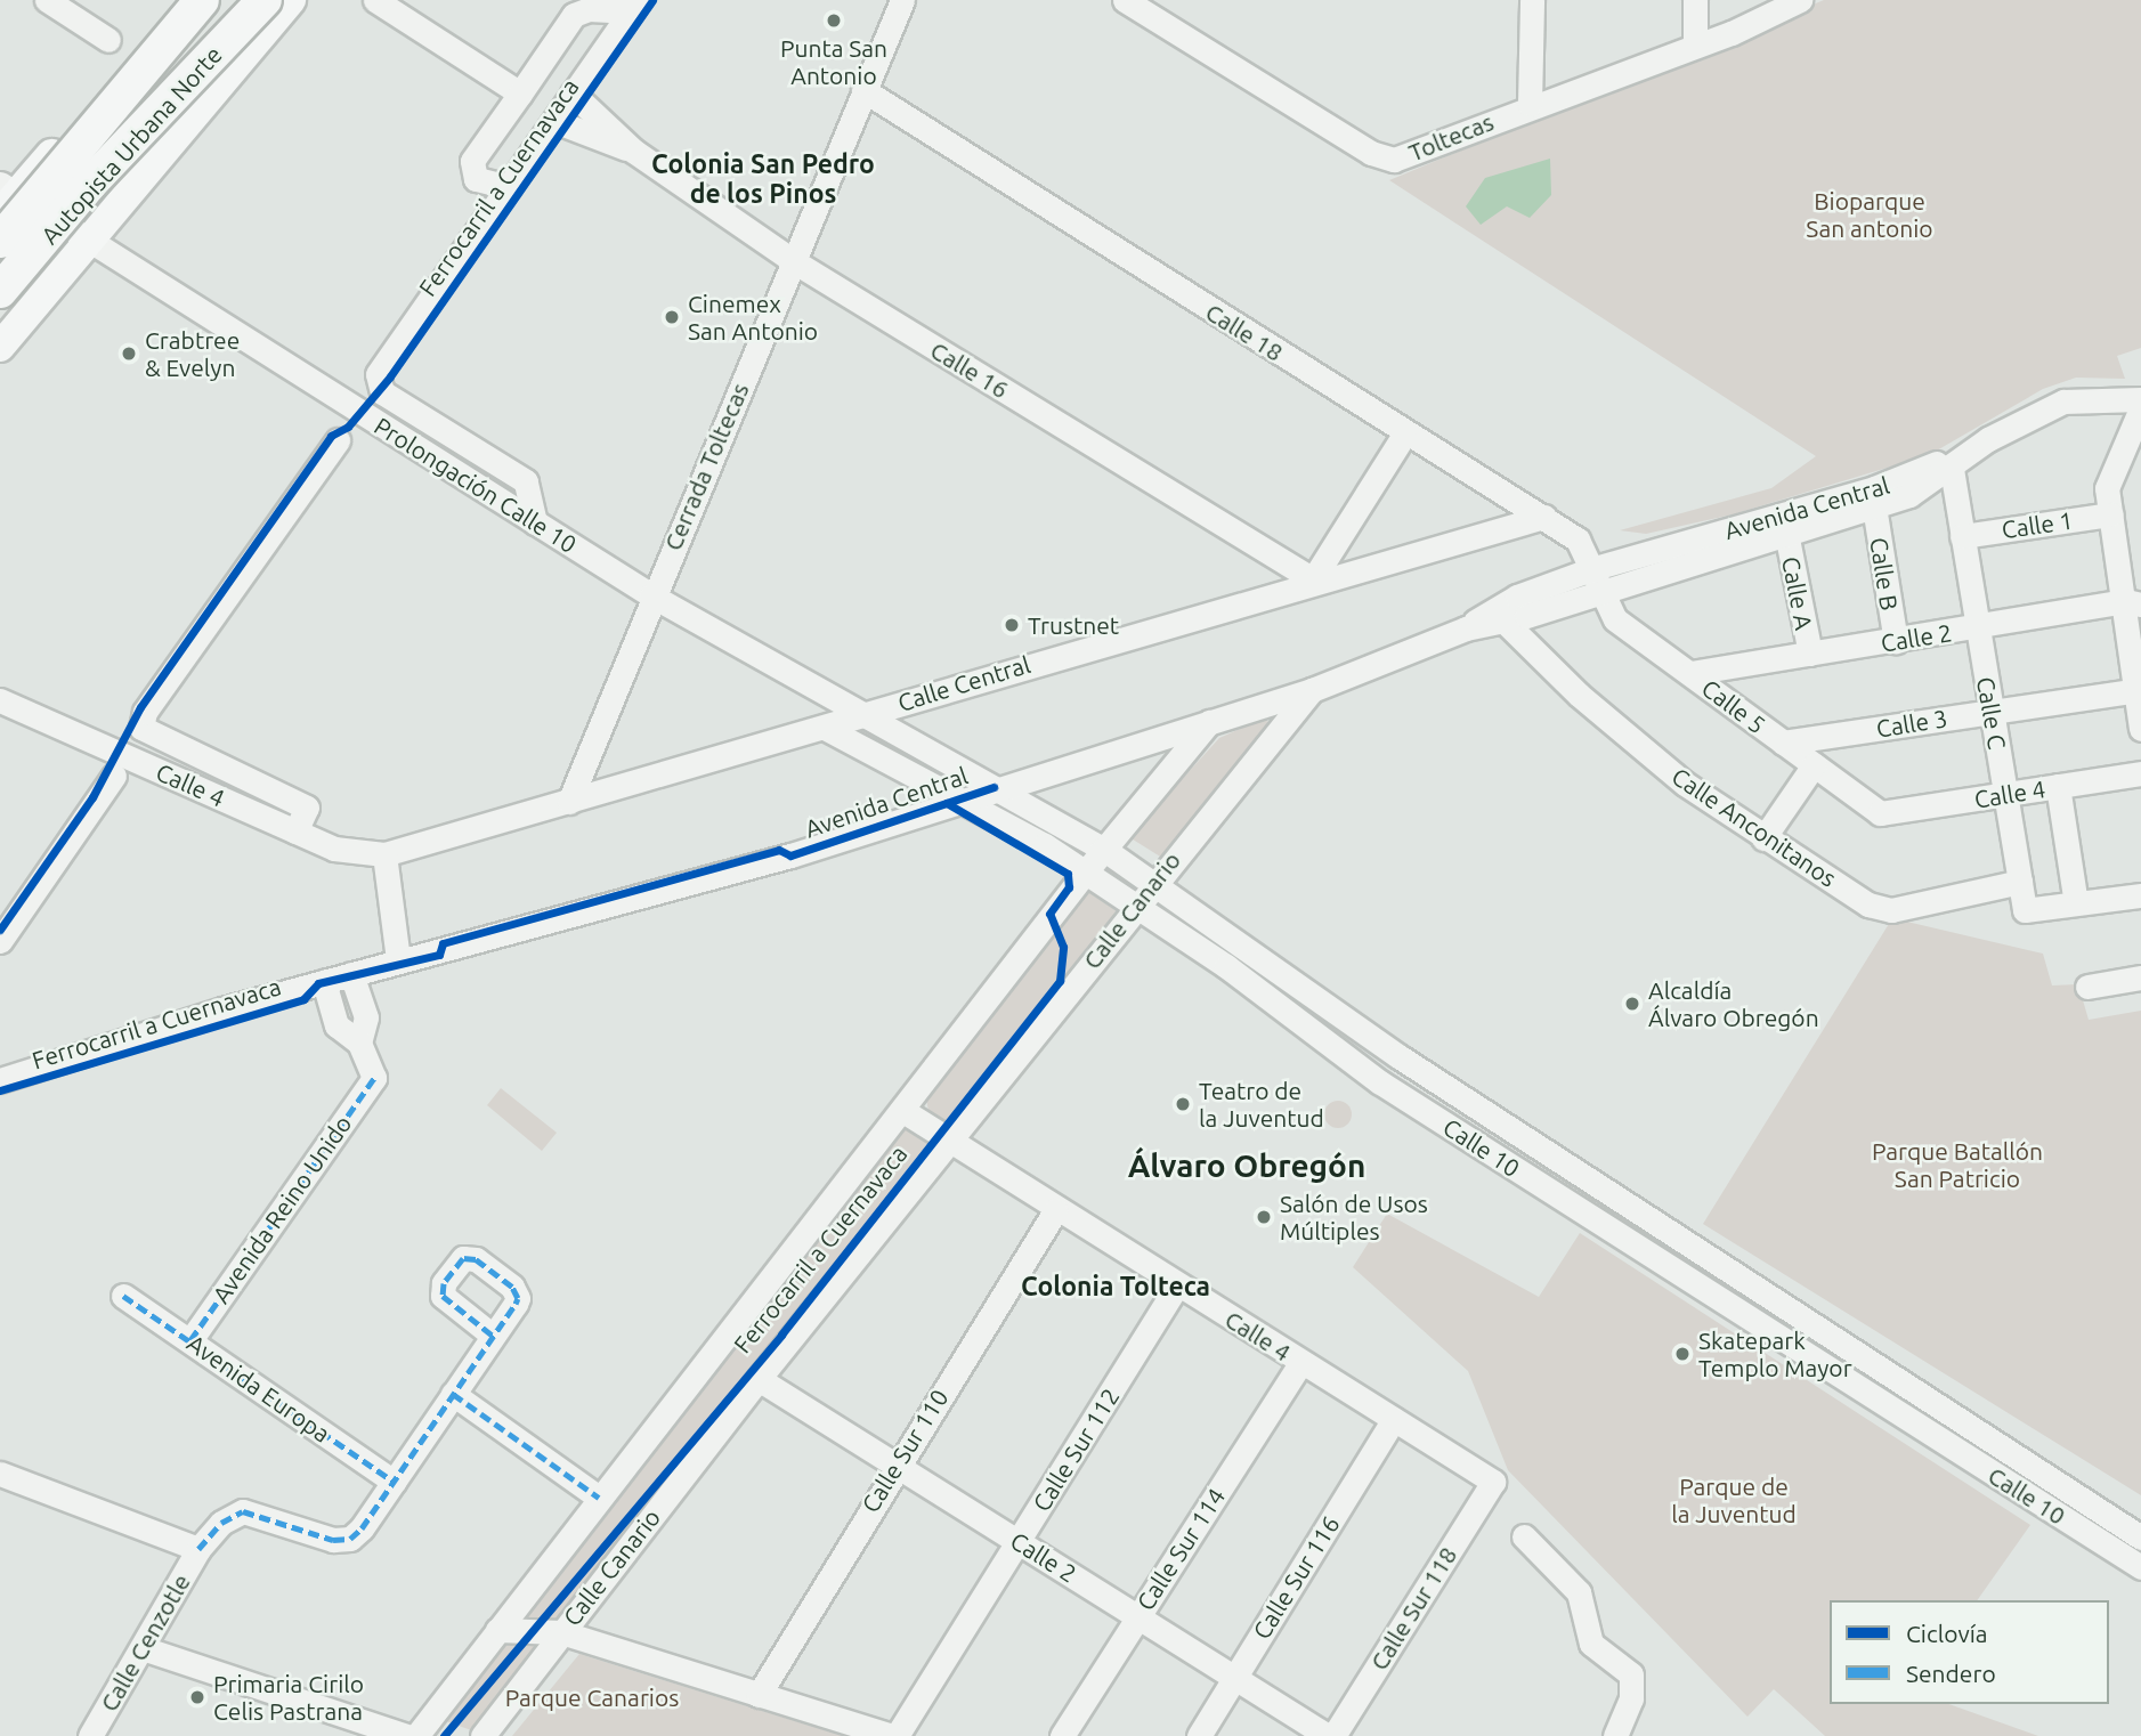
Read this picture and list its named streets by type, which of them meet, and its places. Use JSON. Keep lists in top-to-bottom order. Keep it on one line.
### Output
{"streets":{"highway":["Autopista Urbana Norte"],"street":["Toltecas","Calle 18","Calle 16","Cerrada Toltecas","Prolongación Calle 10","Avenida Central","Calle 1","Calle B","Calle A","Calle 2","Calle Central","Calle 5","Calle C","Calle 3","Calle 4","Calle Anconitanos","Calle Canario","Calle 10","Avenida Reino Unido","Avenida Europa","Calle Sur 112","Calle Sur 110","Calle Sur 114","Calle Sur 116","Calle Sur 118","Calle Cenzotle"],"cycle path":["Ferrocarril a Cuernavaca"]},"crossings":[["Autopista Urbana Norte","Prolongación Calle 10"],["Calle 18","Cerrada Toltecas"],["Calle 18","Avenida Central"],["Calle 18","Calle Central"],["Calle 18","Calle 5"],["Calle 16","Cerrada Toltecas"],["Calle 16","Calle Central"],["Cerrada Toltecas","Prolongación Calle 10"],["Cerrada Toltecas","Calle Central"],["Prolongación Calle 10","Calle Central"],["Prolongación Calle 10","Calle 10"],["Avenida Central","Calle B"],["Avenida Central","Calle A"],["Avenida Central","Calle 5"],["Avenida Central","Calle C"],["Avenida Central","Calle Anconitanos"],["Avenida Central","Calle Canario"],["Avenida Central","Calle 10"],["Calle 1","Calle C"],["Calle B","Calle 2"],["Calle A","Calle 2"],["Calle 2","Calle 5"],["Calle 2","Calle C"],["Calle 2","Calle Canario"],["Calle 2","Calle Sur 112"],["Calle 2","Calle Sur 110"],["Calle 2","Calle Sur 114"],["Calle 2","Calle Sur 116"],["Calle 2","Calle Sur 118"],["Calle Central","Calle 4"],["Calle Central","Calle 10"],["Calle 5","Calle 3"],["Calle 5","Calle 4"],["Calle C","Calle 3"],["Calle C","Calle 4"],["Calle C","Calle Anconitanos"],["Calle 4","Calle Canario"],["Calle 4","Calle Sur 112"],["Calle 4","Calle Sur 110"],["Calle 4","Calle Sur 114"],["Calle 4","Calle Sur 116"],["Calle 4","Calle Sur 118"],["Calle Canario","Calle 10"],["Avenida Reino Unido","Avenida Europa"]],"districts":["Colonia San Pedro de los Pinos","Álvaro Obregón","Colonia Tolteca"],"parks":["Bioparque San antonio","Parque Batallón San Patricio","Parque de la Juventud","Parque Canarios"],"places":["Punta San Antonio","Cinemex San Antonio","Crabtree & Evelyn","Trustnet","Alcaldía Álvaro Obregón","Teatro de la Juventud","Salón de Usos Múltiples","Skatepark Templo Mayor","Primaria Cirilo Celis Pastrana"],"legend":["Ciclovía","Sendero"]}
